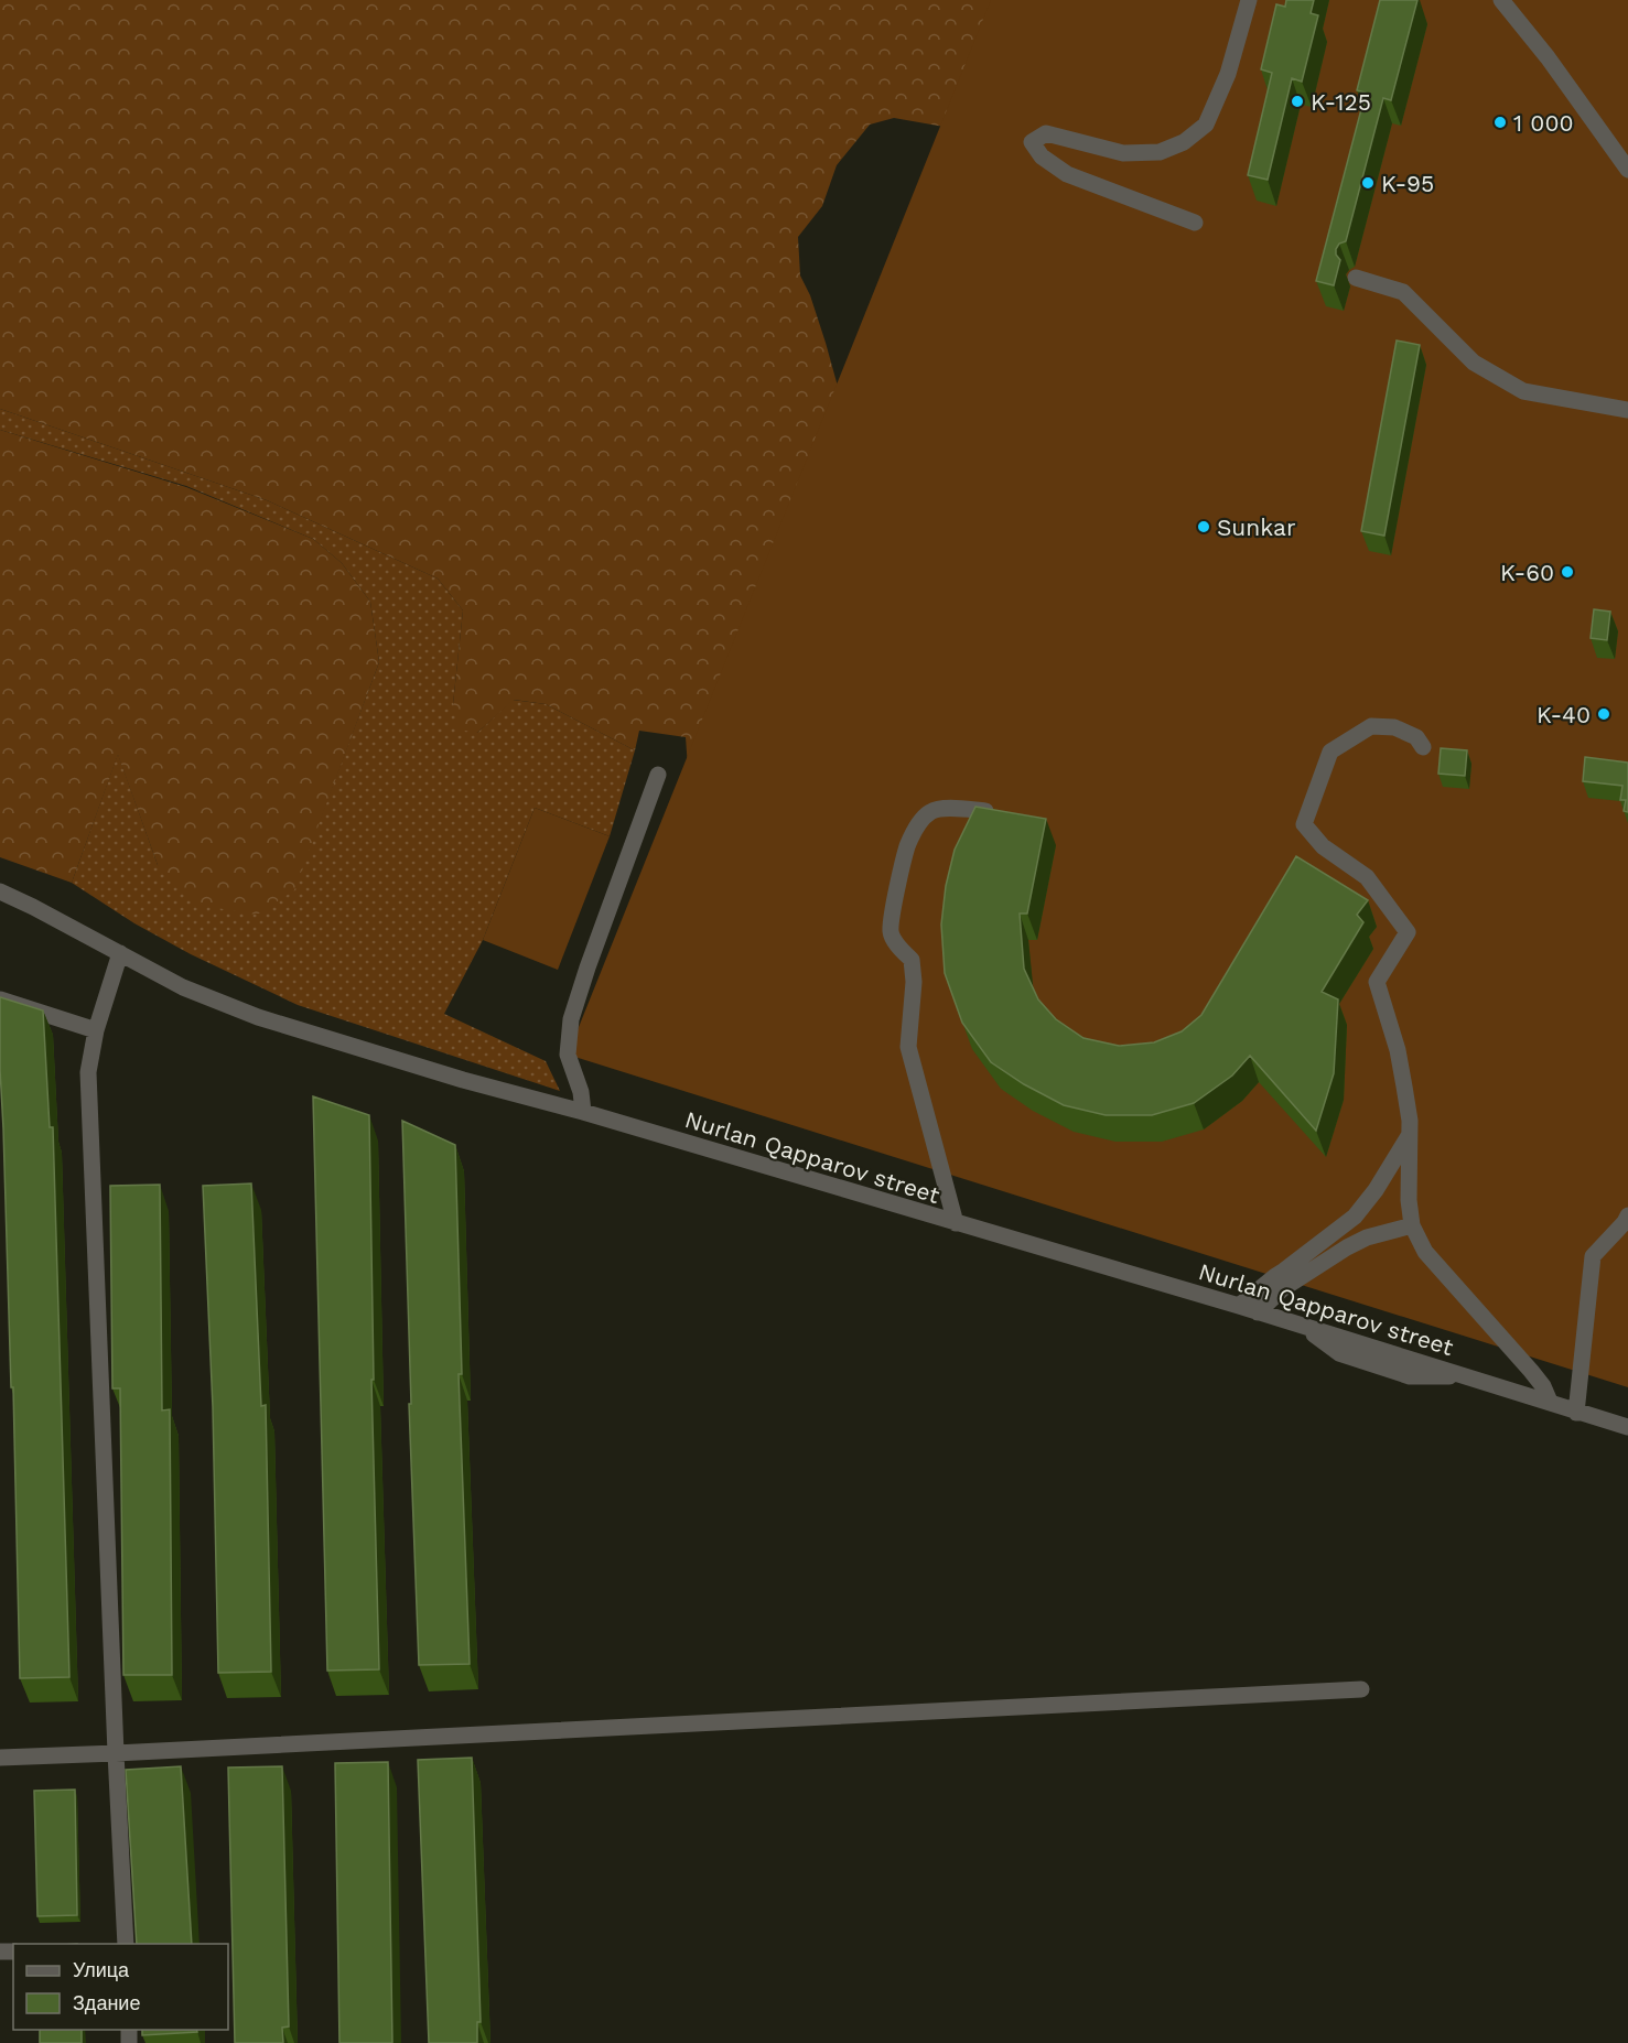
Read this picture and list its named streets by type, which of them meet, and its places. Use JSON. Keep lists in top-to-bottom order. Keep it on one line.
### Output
{"streets":{"street":["Nurlan Qapparov street"]},"places":["K-125","1 000","K-95","Sunkar","K-60","K-40"],"legend":["Улица","Здание"]}
